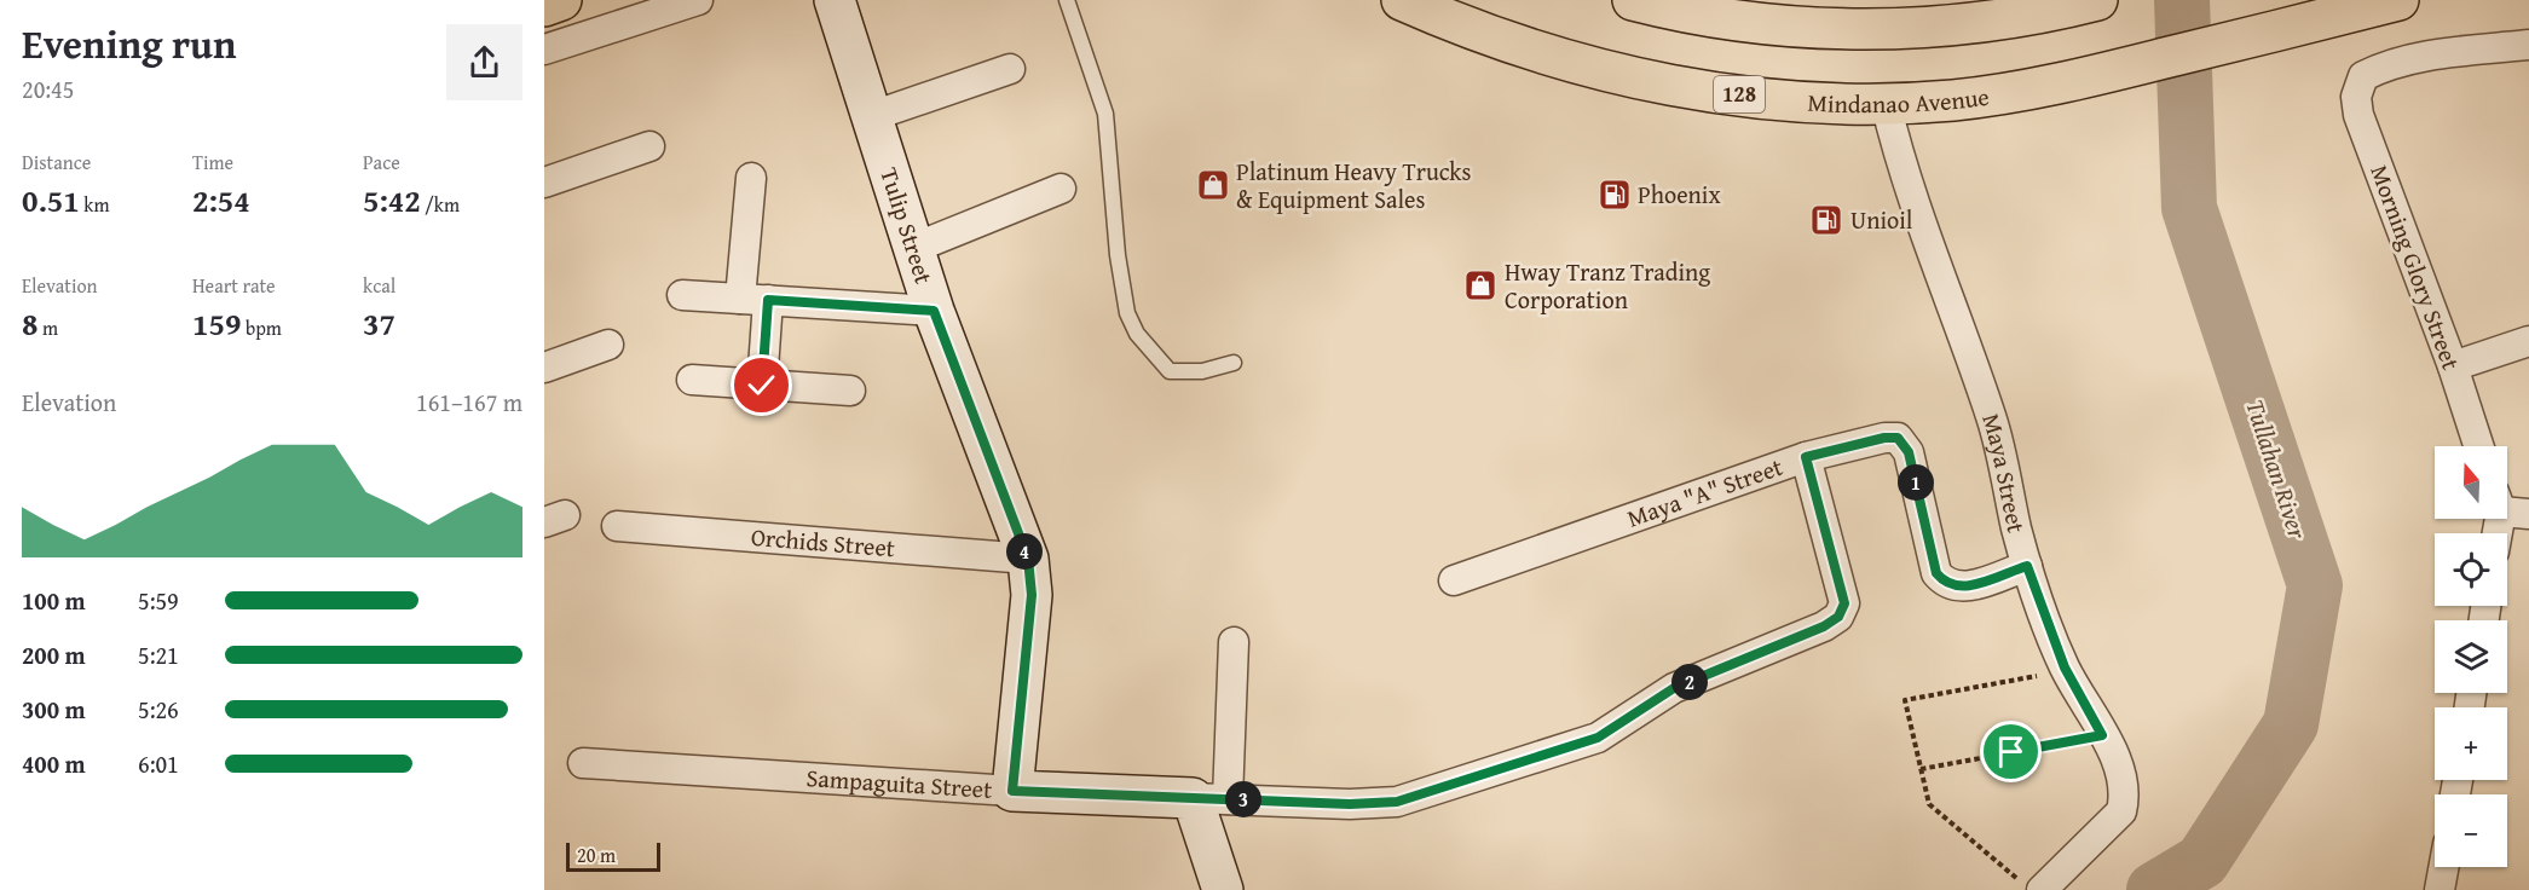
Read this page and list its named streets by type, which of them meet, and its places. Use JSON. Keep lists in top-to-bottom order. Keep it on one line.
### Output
{"streets":{"main road":["128","Mindanao Avenue"],"street":["Tulip Street","Morning Glory Street","Maya Street","Maya \"A\" Street","Orchids Street","Sampaguita Street"]},"crossings":[["Mindanao Avenue","Maya Street"],["Tulip Street","Orchids Street"],["Tulip Street","Sampaguita Street"],["Maya Street","Maya \"A\" Street"],["Maya \"A\" Street","Sampaguita Street"]],"water":["Tullahan River"],"places":{"shop":["Platinum Heavy Trucks & Equipment Sales","Hway Tranz Trading Corporation"],"fuel station":["Phoenix","Unioil"]},"scale_bar":"20 m","north":"top","page":{"heading":["Evening run","20:45"],"stats":[["Distance","0.51 km"],["Time","2:54"],["Pace","5:42 /km"],["Elevation","8 m"],["Heart rate","159 bpm"],["kcal","37"]],"chart":["Elevation","161–167 m"],"map_buttons":["+","−"],"pins":["1","4","2","3"],"list":[{"name":"100 m","note":"5:59"},{"name":"200 m","note":"5:21"},{"name":"300 m","note":"5:26"},{"name":"400 m","note":"6:01"}],"scale":"20 m"}}
